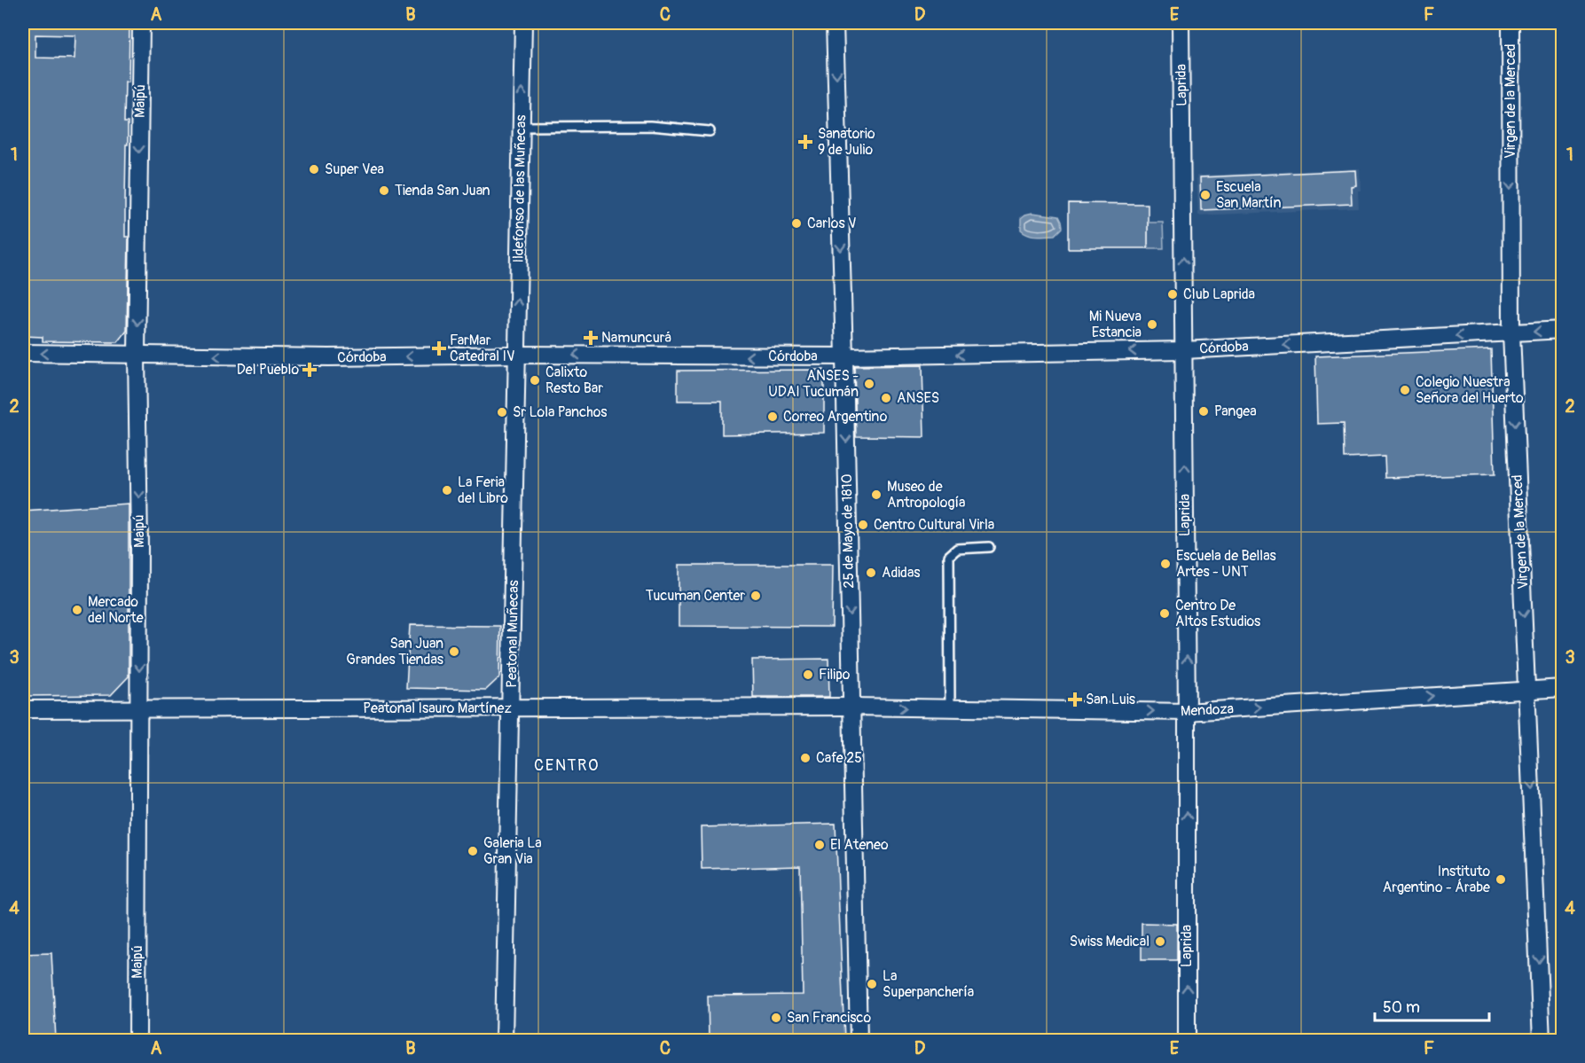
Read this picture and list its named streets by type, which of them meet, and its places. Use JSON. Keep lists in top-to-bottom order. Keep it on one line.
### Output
{"streets":{"street":["Laprida","Maipú","Virgen de la Merced","Ildefonso de las Muñecas","Córdoba","25 de Mayo de 1810","Peatonal Muñecas","Peatonal Isauro Martínez","Mendoza"]},"crossings":[["Laprida","Córdoba"],["Laprida","Mendoza"],["Maipú","Córdoba"],["Maipú","Peatonal Isauro Martínez"],["Virgen de la Merced","Córdoba"],["Virgen de la Merced","Mendoza"],["Ildefonso de las Muñecas","Córdoba"],["Ildefonso de las Muñecas","Peatonal Muñecas"],["Córdoba","25 de Mayo de 1810"],["Córdoba","Peatonal Muñecas"],["25 de Mayo de 1810","Peatonal Isauro Martínez"],["25 de Mayo de 1810","Mendoza"],["Peatonal Muñecas","Peatonal Isauro Martínez"],["Peatonal Isauro Martínez","Mendoza"]],"one_way":["Laprida","Maipú","Virgen de la Merced","Ildefonso de las Muñecas","Córdoba","25 de Mayo de 1810","Mendoza"],"districts":["CENTRO"],"places":{"health":["Sanatorio 9 de Julio","Namuncurá","FarMar Catedral IV","Del Pueblo","San Luis"],"other":["Super Vea","Tienda San Juan","Escuela San Martín","Carlos V","Club Laprida","Mi Nueva Estancia","Calixto Resto Bar","ANSES - UDAI Tucumán","Colegio Nuestra Señora del Huerto","ANSES","Pangea","Sr Lola Panchos","Correo Argentino","La Feria del Libro","Museo de Antropología","Centro Cultural Virla","Escuela de Bellas Artes - UNT","Adidas","Tucuman Center","Mercado del Norte","Centro De Altos Estudios","San Juan Grandes Tiendas","Filipo","Cafe 25","El Ateneo","Galeria La Gran Via","Instituto Argentino - Árabe","Swiss Medical","La Superpanchería","San Francisco"]},"scale_bar":"50 m","grid":{"columns":["A","B","C","D","E","F"],"rows":["1","2","3","4"]}}
